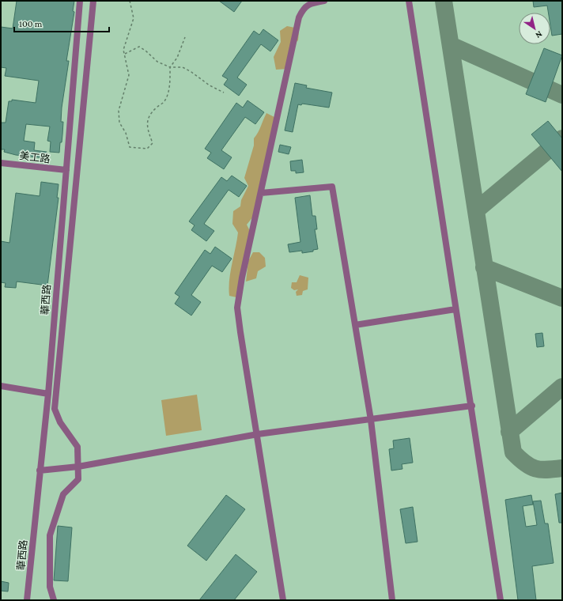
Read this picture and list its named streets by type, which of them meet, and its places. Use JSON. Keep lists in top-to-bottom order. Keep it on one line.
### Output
{"streets":{"street":["美工路","華西路"]},"crossings":[["美工路","華西路"]],"scale_bar":"100 m","north":"bottom right"}
